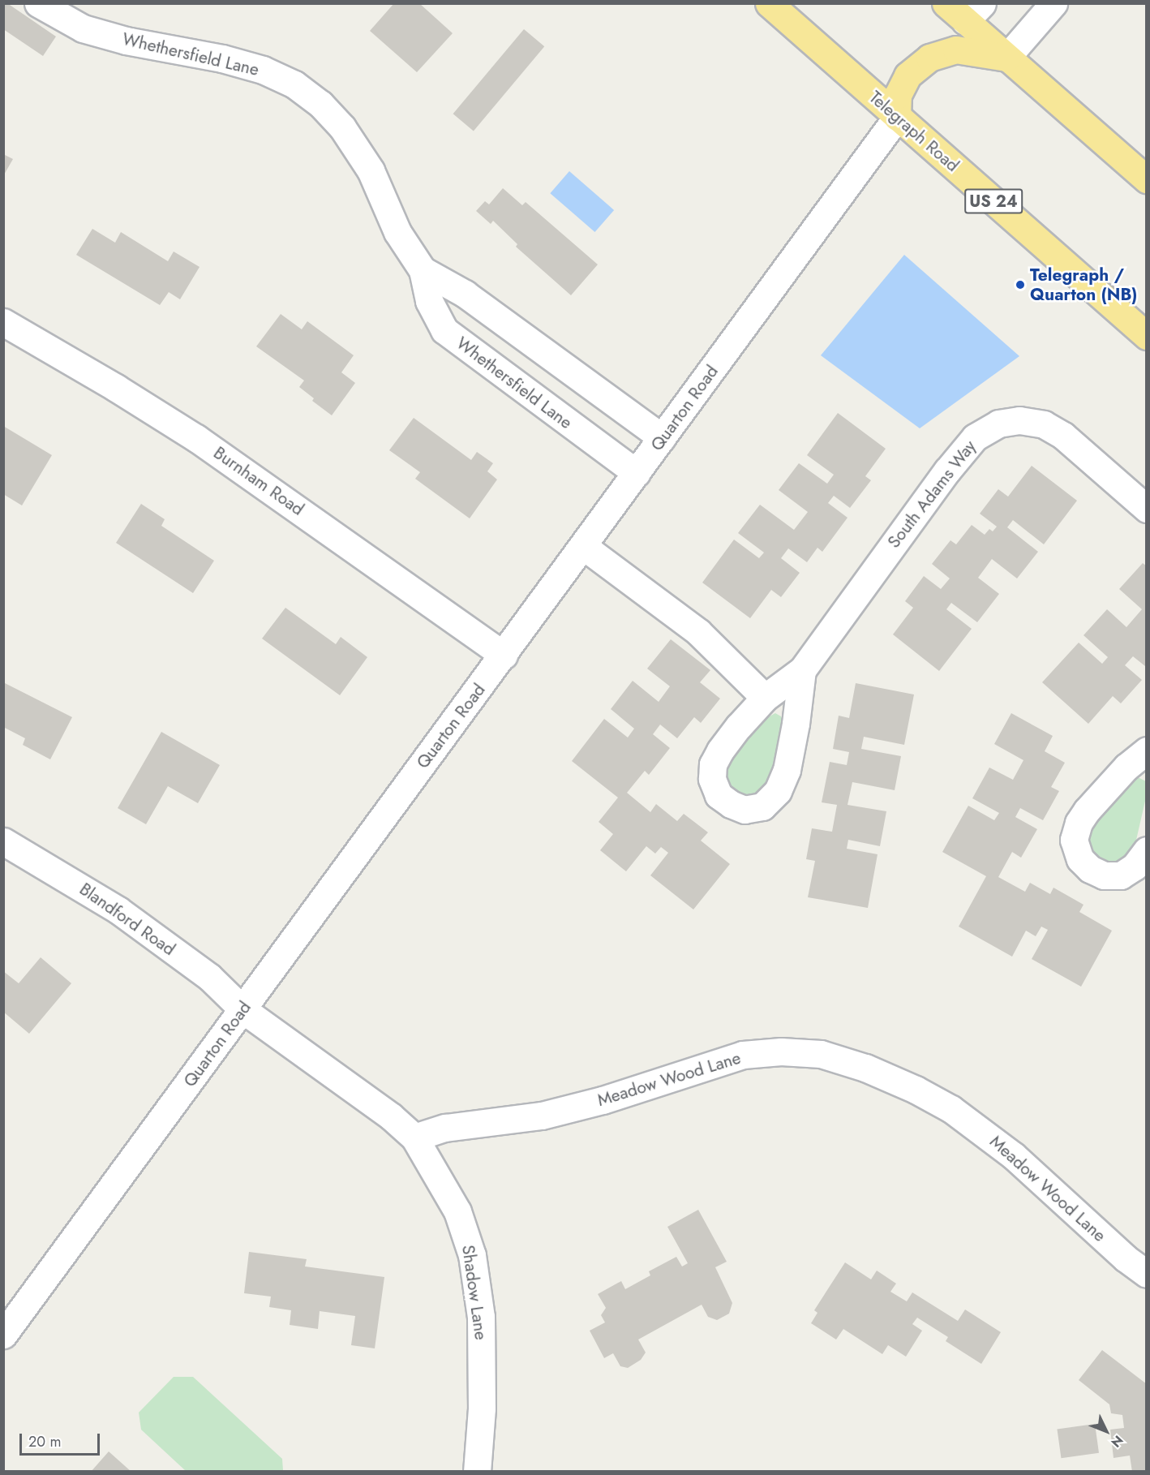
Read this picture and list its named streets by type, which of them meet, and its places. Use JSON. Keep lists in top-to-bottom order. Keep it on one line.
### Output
{"streets":{"highway":["Telegraph Road","US 24"],"street":["Whethersfield Lane","Quarton Road","Burnham Road","South Adams Way","Blandford Road","Meadow Wood Lane","Shadow Lane"]},"crossings":[["Whethersfield Lane","Quarton Road"],["Telegraph Road","Quarton Road"],["Quarton Road","Burnham Road"],["Quarton Road","Blandford Road"],["Quarton Road","Shadow Lane"],["Blandford Road","Shadow Lane"],["Meadow Wood Lane","Shadow Lane"]],"places":["Telegraph / Quarton (NB)"],"scale_bar":"20 m","north":"bottom right"}
